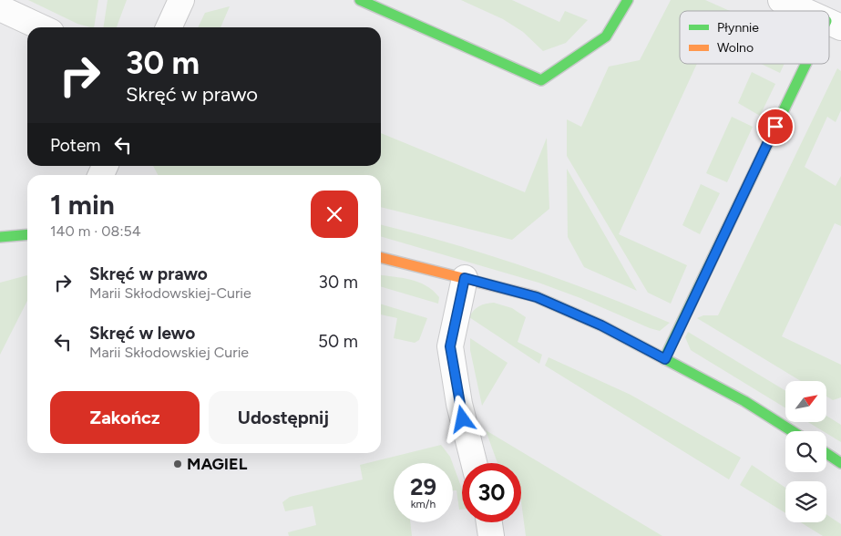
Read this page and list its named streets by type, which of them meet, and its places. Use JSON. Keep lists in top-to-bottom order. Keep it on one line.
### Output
{"places":["MAGIEL"],"legend":["Płynnie","Wolno"],"north":"top right","page":{"turn":["30 m","Skręć w prawo"],"then":"Potem","heading":["1 min","140 m · 08:54"],"list":[{"name":"Skręć w prawo","note":"Marii Skłodowskiej-Curie","value":"30 m"},{"name":"Skręć w lewo","note":"Marii Skłodowskiej Curie","value":"50 m"}],"buttons":["Zakończ","Udostępnij"],"speed":"29 km/h","limit":"30"}}
